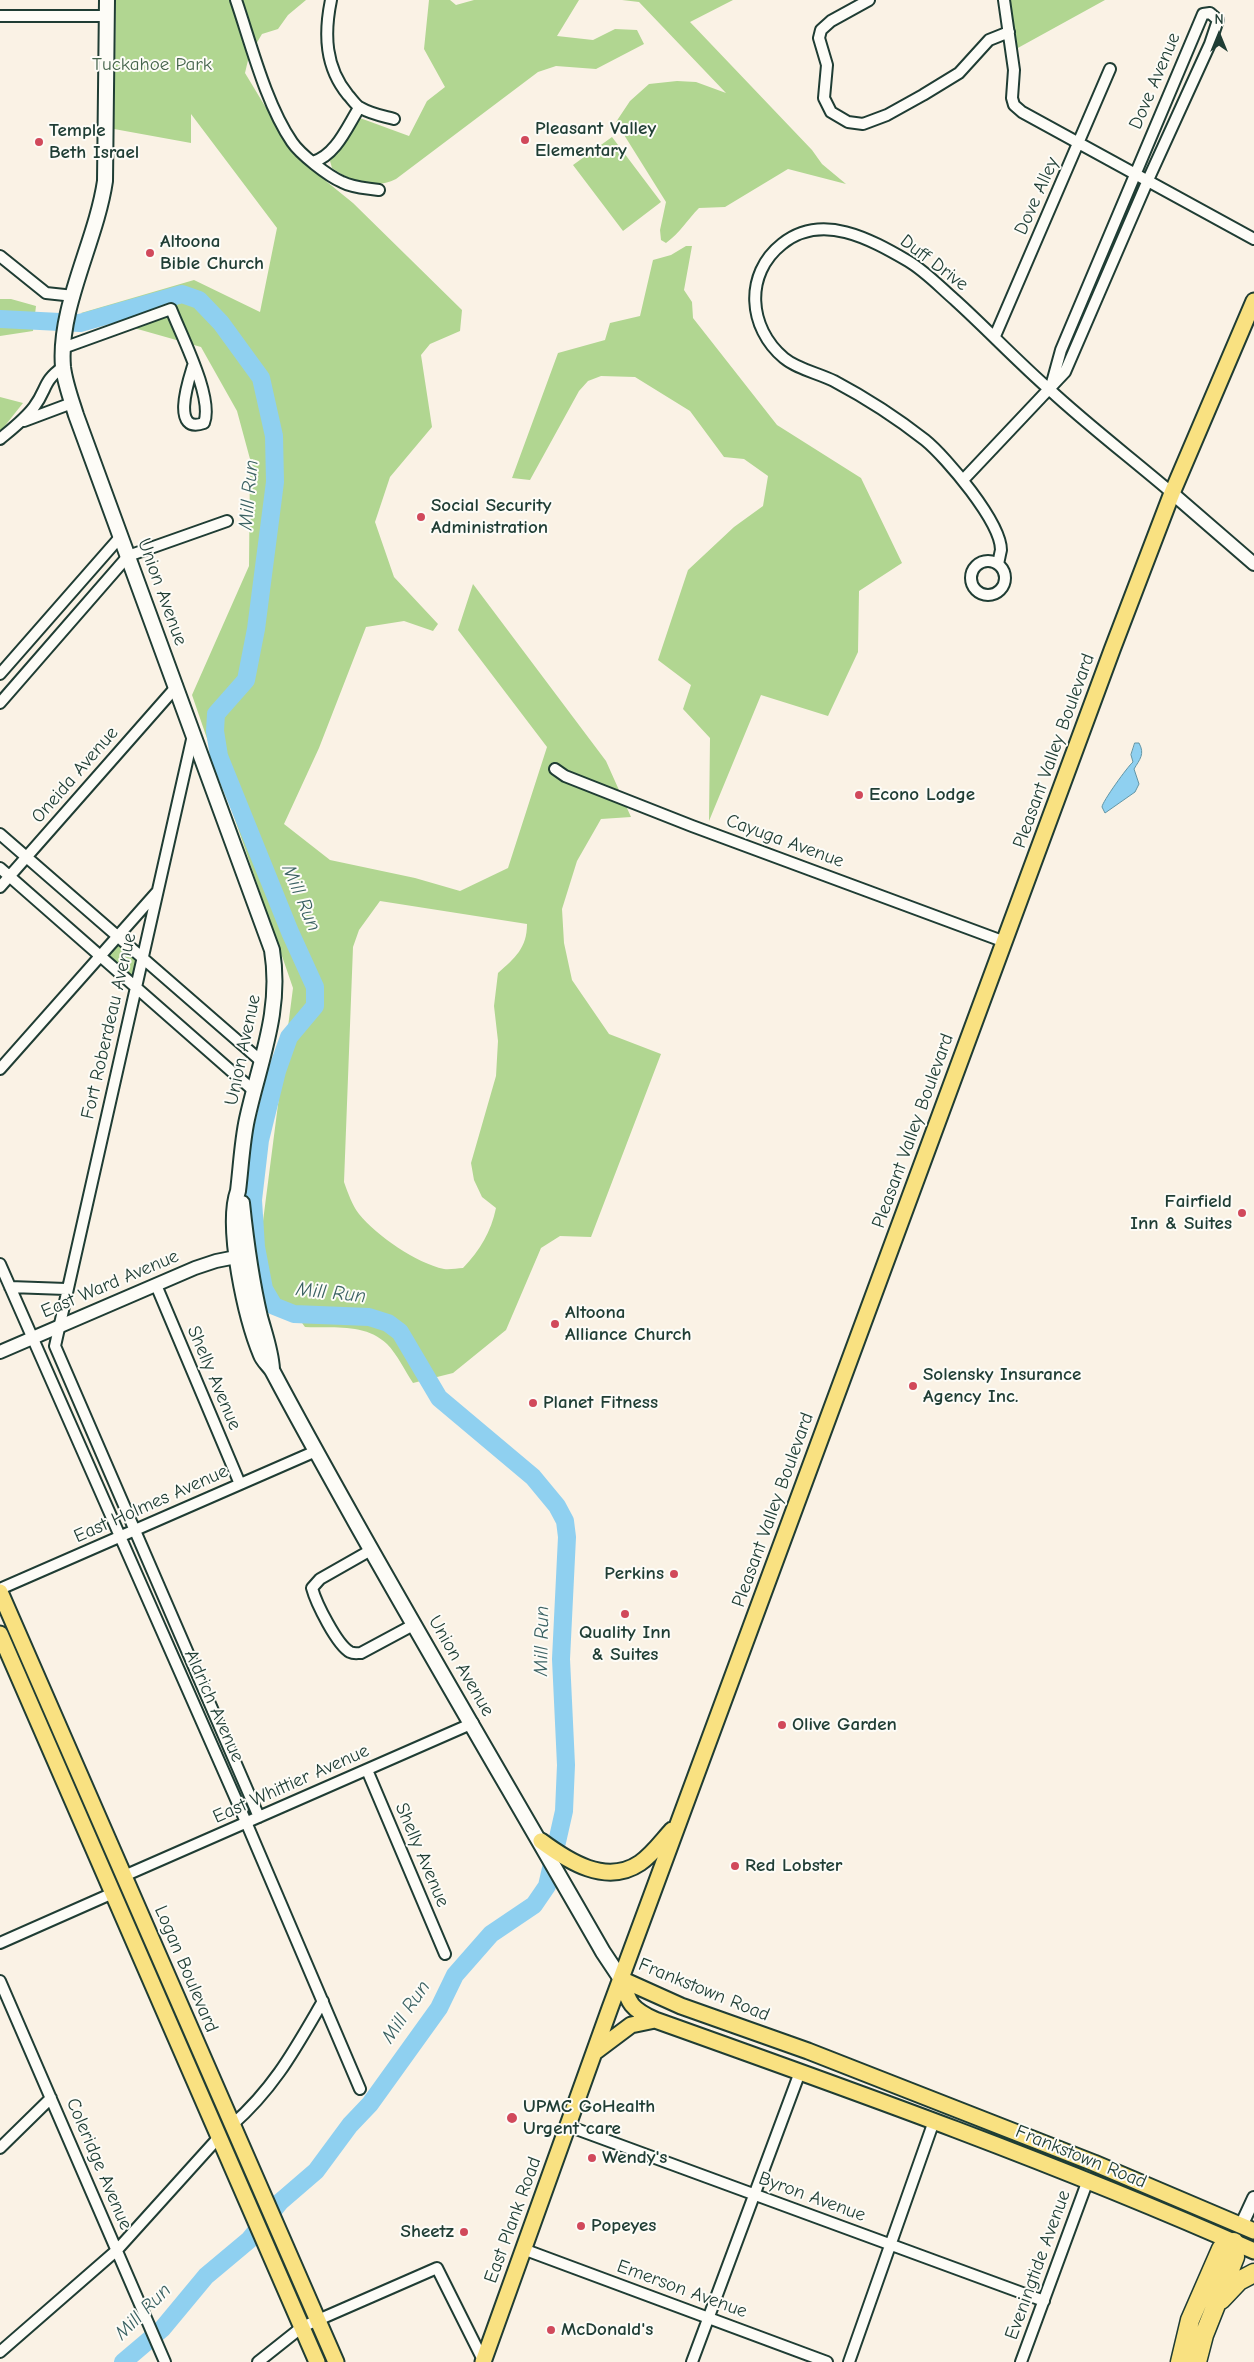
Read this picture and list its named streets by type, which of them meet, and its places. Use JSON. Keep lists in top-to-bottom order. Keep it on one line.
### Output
{"streets":{"main road":["Union Avenue","Pleasant Valley Boulevard","Logan Boulevard","Frankstown Road","East Plank Road"],"street":["Dove Avenue","Dove Alley","Duff Drive","Oneida Avenue","Cayuga Avenue","Fort Roberdeau Avenue","East Ward Avenue","Shelly Avenue","East Holmes Avenue","Aldrich Avenue","East Whittier Avenue","Coleridge Avenue","Byron Avenue","Eveningtide Avenue","Emerson Avenue"]},"crossings":[["Dove Avenue","Duff Drive"],["Dove Alley","Duff Drive"],["Duff Drive","Pleasant Valley Boulevard"],["Union Avenue","Pleasant Valley Boulevard"],["Union Avenue","Oneida Avenue"],["Union Avenue","Fort Roberdeau Avenue"],["Union Avenue","East Ward Avenue"],["Union Avenue","East Holmes Avenue"],["Union Avenue","East Whittier Avenue"],["Union Avenue","Frankstown Road"],["Union Avenue","East Plank Road"],["Pleasant Valley Boulevard","Cayuga Avenue"],["Pleasant Valley Boulevard","Frankstown Road"],["Pleasant Valley Boulevard","East Plank Road"],["Fort Roberdeau Avenue","East Ward Avenue"],["Fort Roberdeau Avenue","Aldrich Avenue"],["East Ward Avenue","Shelly Avenue"],["East Ward Avenue","Aldrich Avenue"],["Shelly Avenue","East Holmes Avenue"],["Shelly Avenue","East Whittier Avenue"],["East Holmes Avenue","Aldrich Avenue"],["East Holmes Avenue","Logan Boulevard"],["Aldrich Avenue","East Whittier Avenue"],["East Whittier Avenue","Logan Boulevard"],["Frankstown Road","East Plank Road"],["Frankstown Road","Eveningtide Avenue"],["Byron Avenue","East Plank Road"],["Byron Avenue","Eveningtide Avenue"],["East Plank Road","Emerson Avenue"]],"water":["Mill Run"],"parks":["Tuckahoe Park"],"places":["Pleasant Valley Elementary","Temple Beth Israel","Altoona Bible Church","Social Security Administration","Econo Lodge","Fairfield Inn & Suites","Altoona Alliance Church","Solensky Insurance Agency Inc.","Planet Fitness","Perkins","Quality Inn & Suites","Olive Garden","Red Lobster","UPMC GoHealth Urgent care","Wendy's","Popeyes","Sheetz","McDonald's"],"north":"top"}
